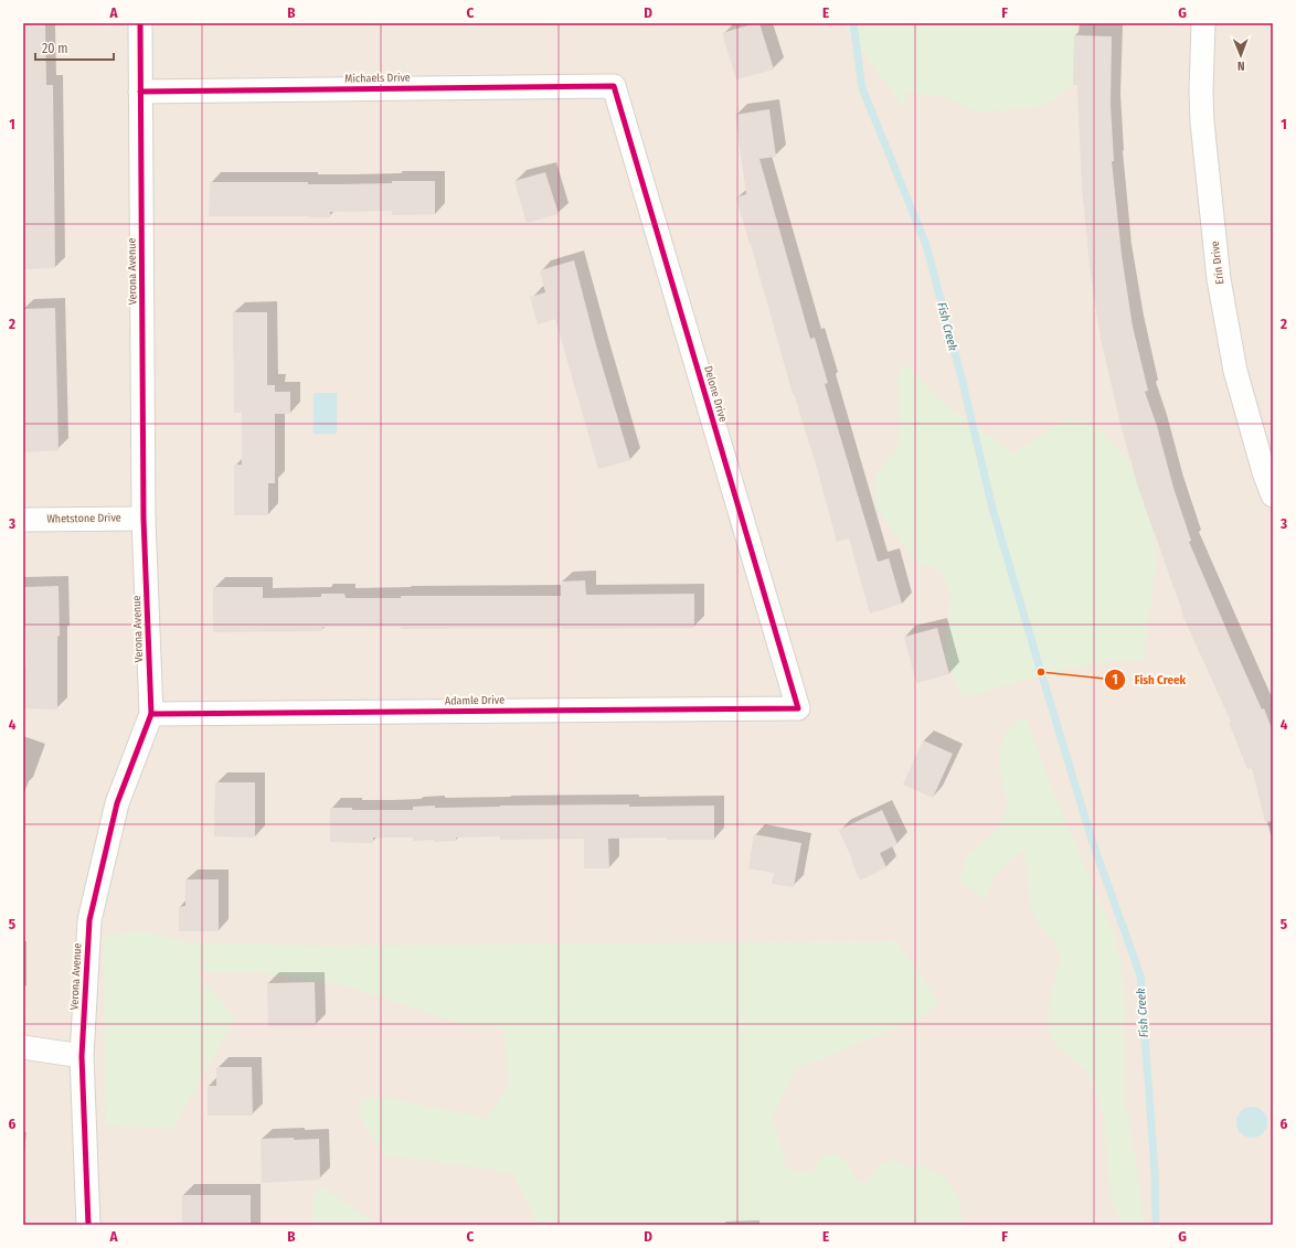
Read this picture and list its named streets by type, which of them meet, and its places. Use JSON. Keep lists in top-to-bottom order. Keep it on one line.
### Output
{"streets":{"street":["Michaels Drive","Erin Drive","Verona Avenue","Delone Drive","Whetstone Drive","Adamle Drive"]},"crossings":[["Michaels Drive","Verona Avenue"],["Michaels Drive","Delone Drive"],["Verona Avenue","Whetstone Drive"],["Verona Avenue","Adamle Drive"],["Delone Drive","Adamle Drive"]],"water":["Fish Creek"],"places":["Fish Creek"],"scale_bar":"20 m","north":"bottom","grid":{"columns":["A","B","C","D","E","F","G"],"rows":["1","2","3","4","5","6"]}}
